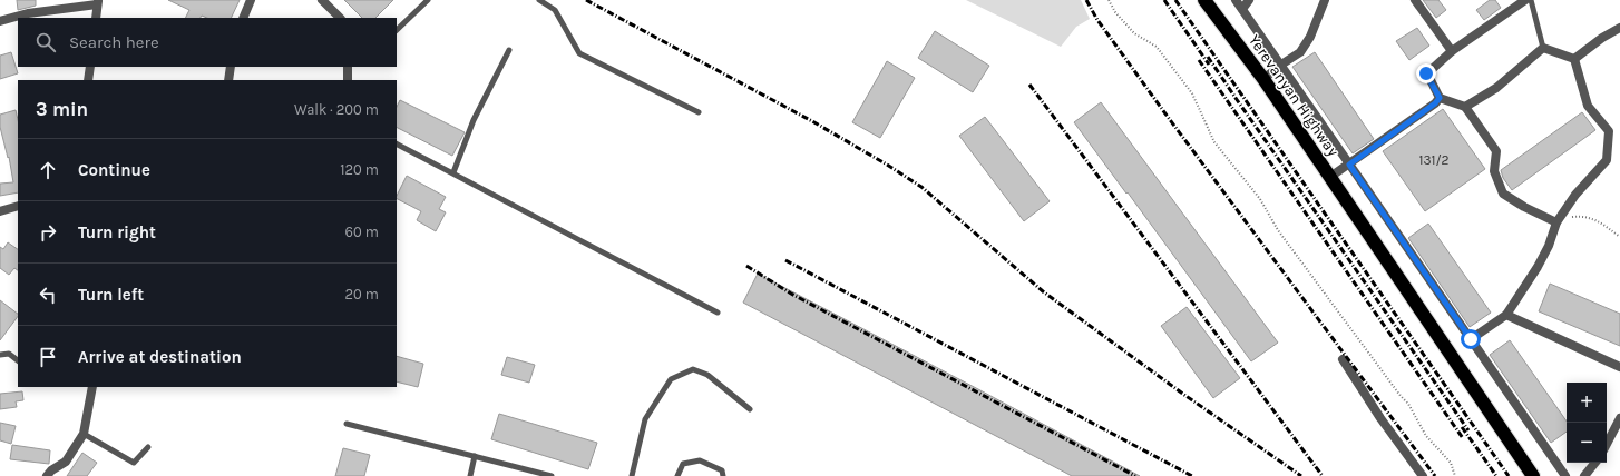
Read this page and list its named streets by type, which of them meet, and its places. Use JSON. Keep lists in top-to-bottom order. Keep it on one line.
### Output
{"streets":{"highway":["Yerevanyan Highway"]},"house_numbers":["131/2"],"page":{"search":"Search here","heading":["3 min","Walk · 200 m"],"list":[["Continue","120 m"],["Turn right","60 m"],["Turn left","20 m"],"Arrive at destination"],"map_buttons":["+","−"]}}
